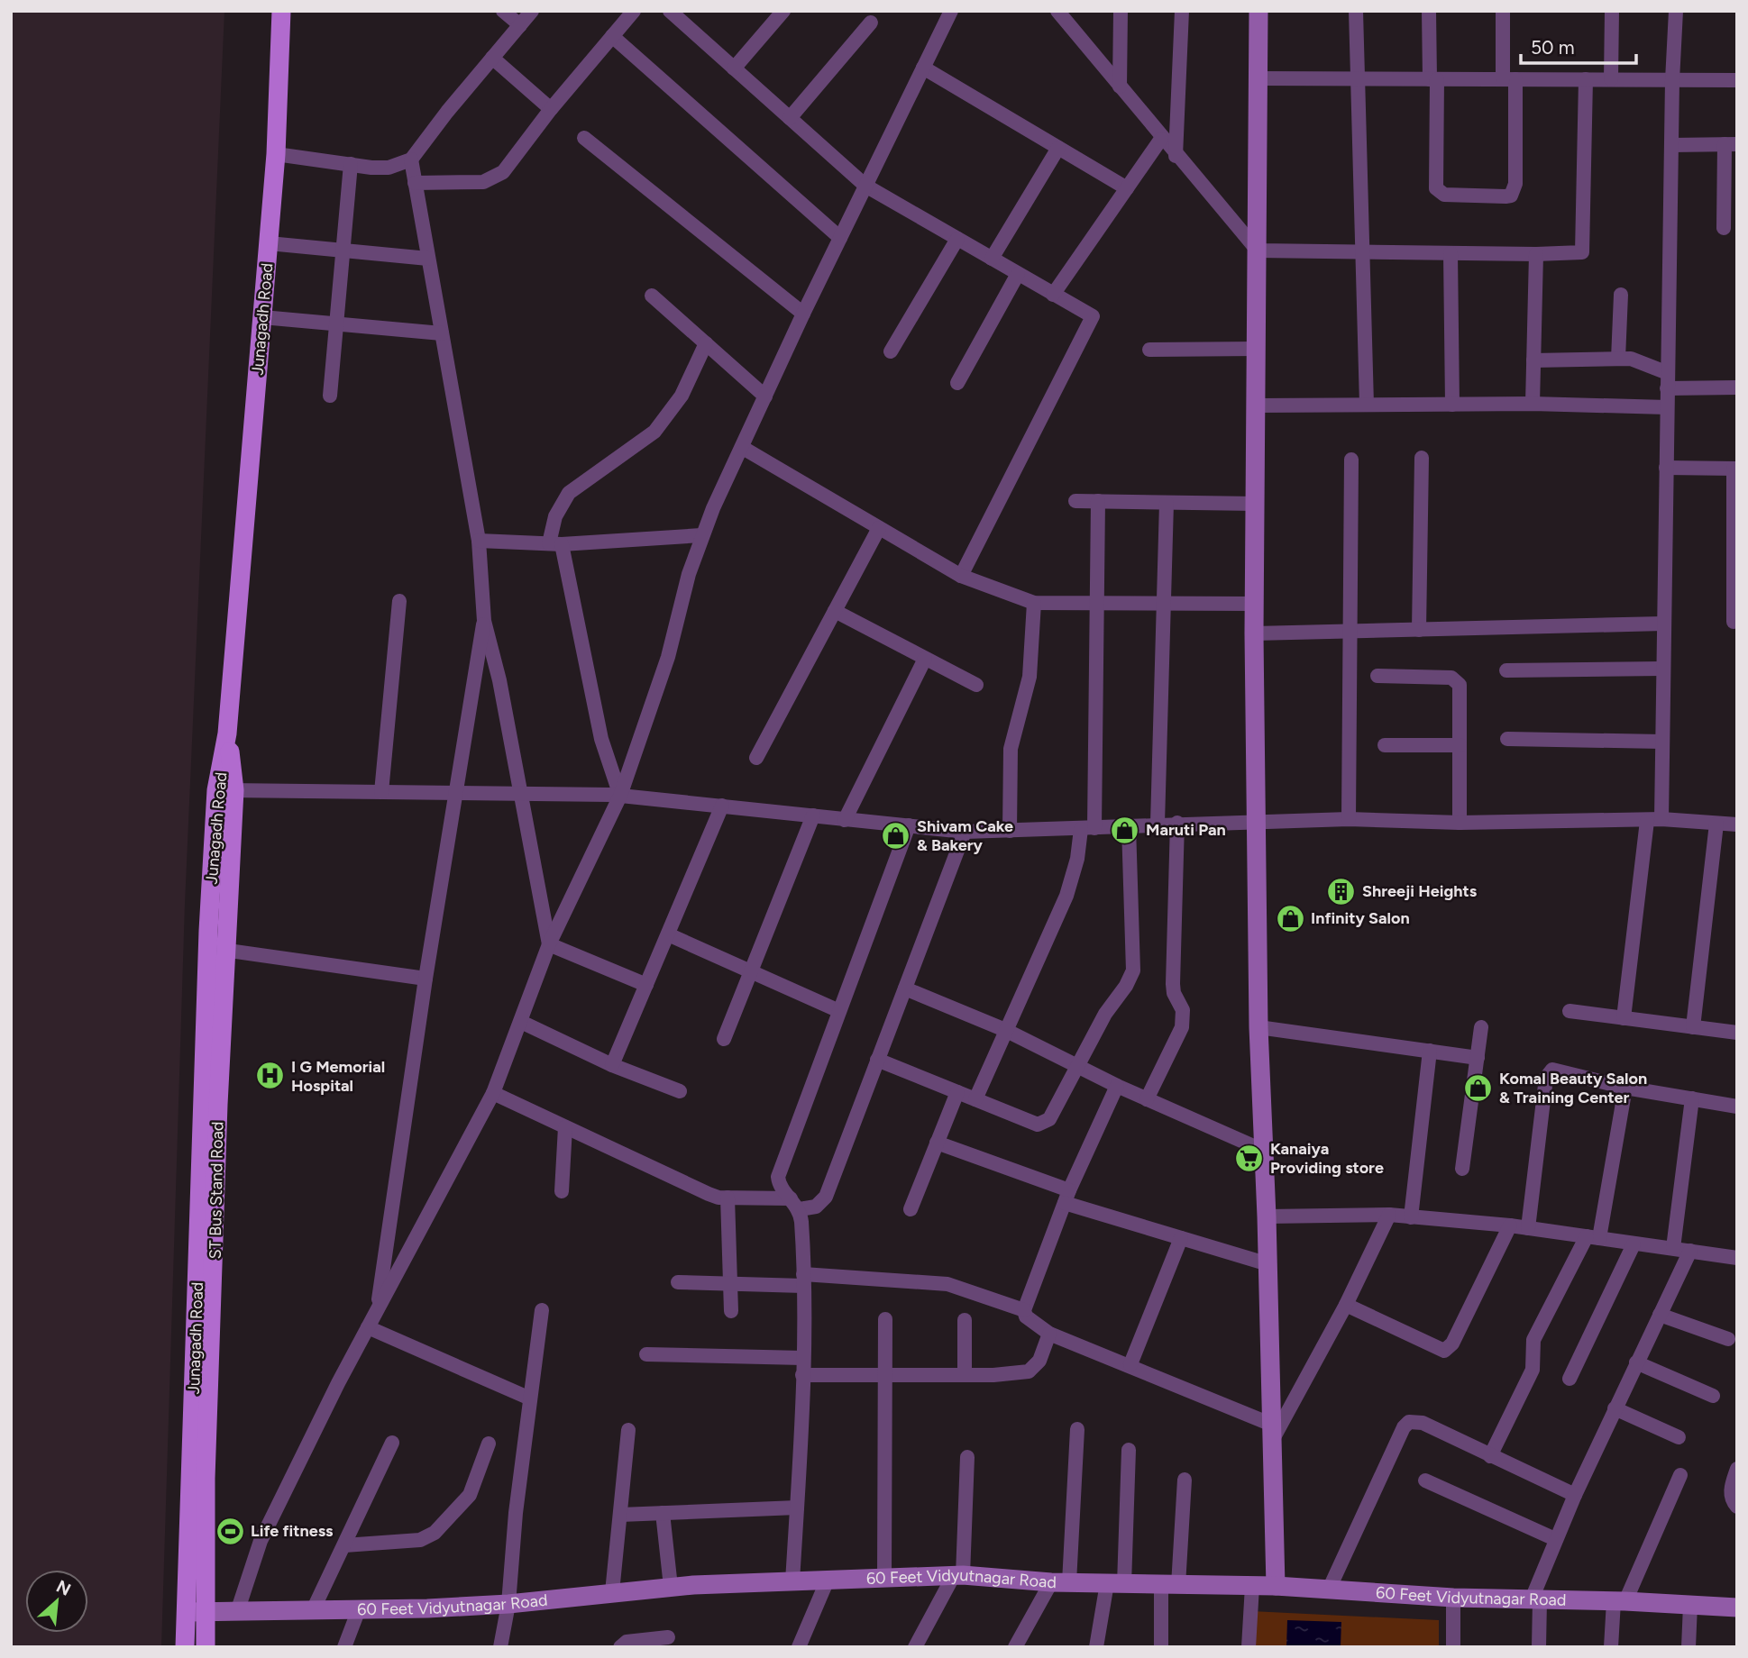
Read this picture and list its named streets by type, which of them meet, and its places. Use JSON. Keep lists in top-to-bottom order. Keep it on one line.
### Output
{"streets":{"main road":["Junagadh Road","ST Bus Stand Road"],"street":["60 Feet Vidyutnagar Road"]},"crossings":[["Junagadh Road","ST Bus Stand Road"],["Junagadh Road","60 Feet Vidyutnagar Road"],["ST Bus Stand Road","60 Feet Vidyutnagar Road"]],"places":{"shop":["Maruti Pan","Shivam Cake & Bakery","Infinity Salon","Komal Beauty Salon & Training Center"],"building":["Shreeji Heights"],"hospital":["I G Memorial Hospital"],"supermarket":["Kanaiya Providing store"],"sports":["Life fitness"]},"scale_bar":"50 m","north":"top right"}
